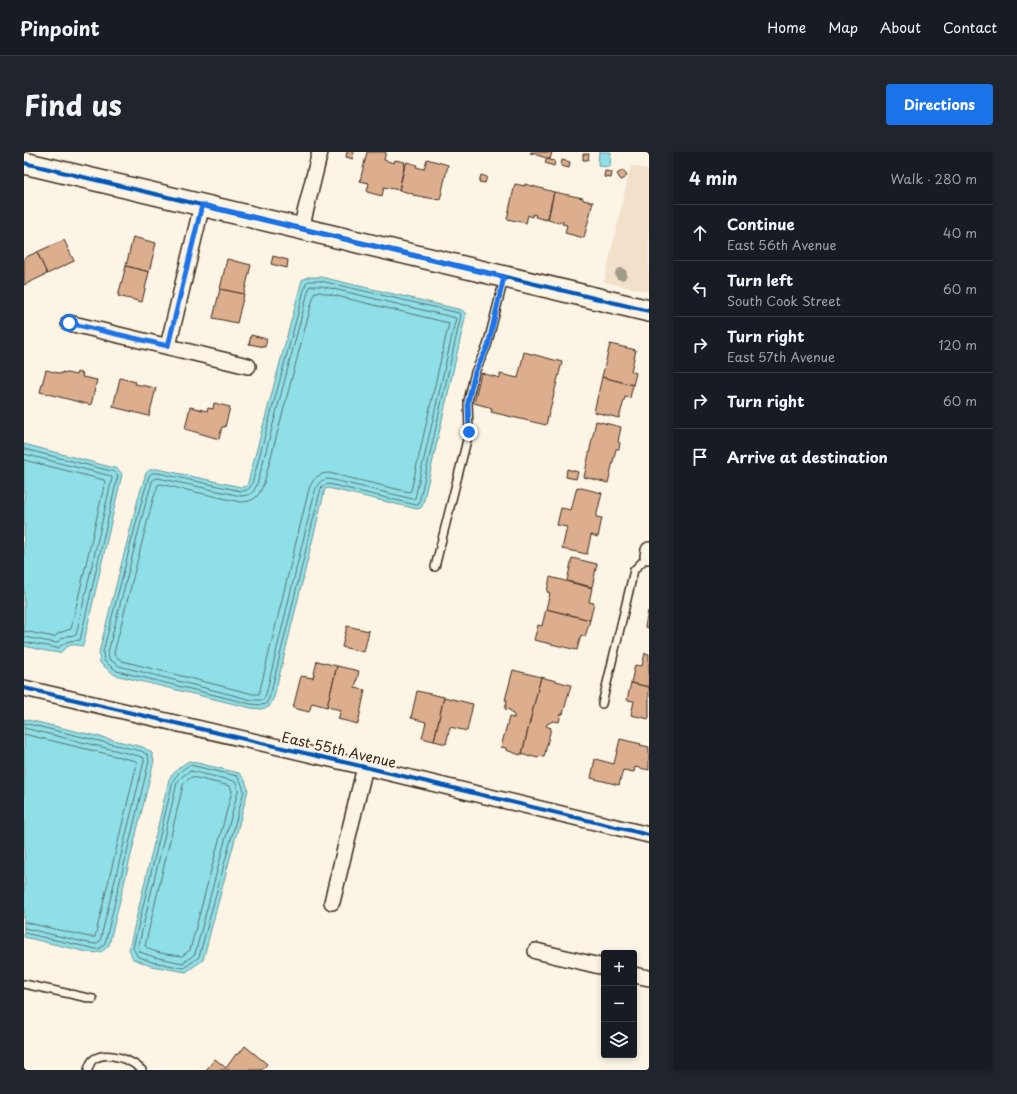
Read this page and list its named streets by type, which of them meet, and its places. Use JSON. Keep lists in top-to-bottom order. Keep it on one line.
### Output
{"streets":{"street":["East 55th Avenue"]},"page":{"header":"Pinpoint","nav":["Home","Map","About","Contact"],"title":"Find us","buttons":"Directions","heading":["4 min","Walk · 280 m"],"list":[["Continue","East 56th Avenue","40 m"],["Turn left","South Cook Street","60 m"],["Turn right","East 57th Avenue","120 m"],["Turn right","60 m"],"Arrive at destination"],"map_buttons":["+","−"]}}
